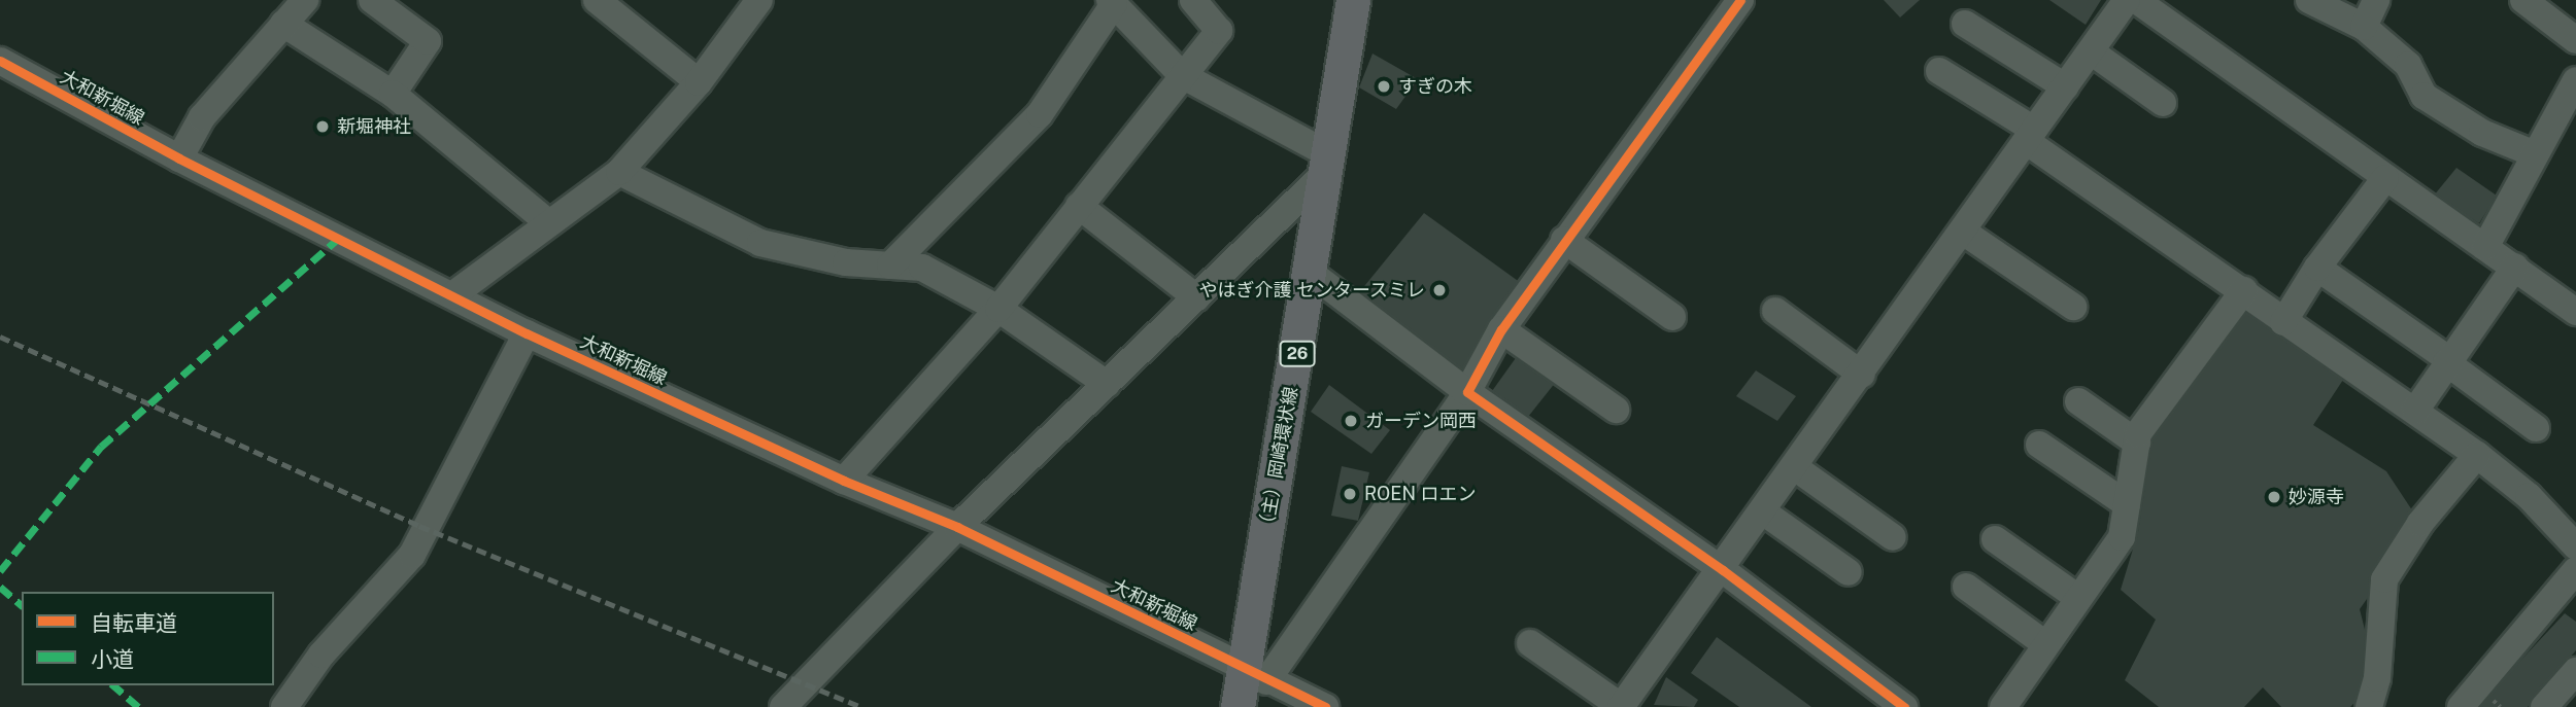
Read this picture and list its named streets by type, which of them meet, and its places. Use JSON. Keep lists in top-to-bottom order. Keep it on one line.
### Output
{"streets":{"main road":["26","（主）岡崎環状線"],"street":["大和新堀線"]},"crossings":[["大和新堀線","（主）岡崎環状線"]],"places":["すぎの木","新堀神社","やはぎ介護 センタースミレ","ガーデン岡西","ROEN ロエン","妙源寺"],"legend":["自転車道","小道"]}
